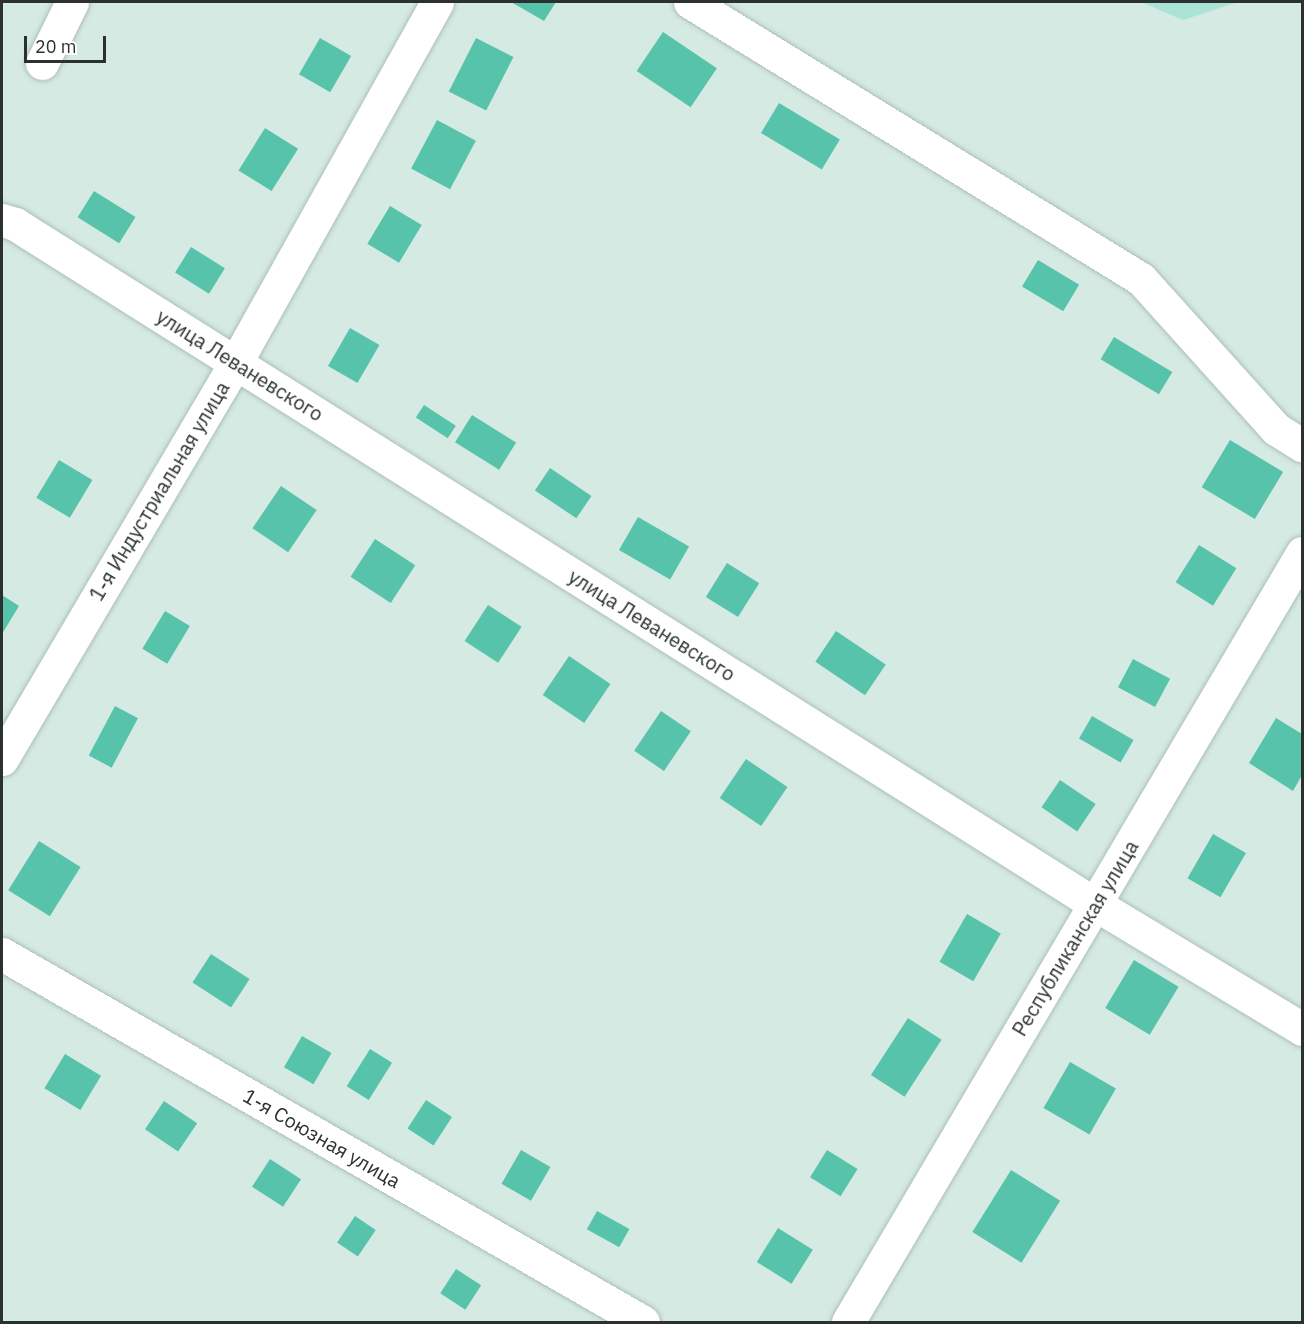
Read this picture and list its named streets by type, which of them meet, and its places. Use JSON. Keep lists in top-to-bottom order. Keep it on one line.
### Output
{"streets":{"street":["улица Леваневского","1-я Индустриальная улица","Республиканская улица","1-я Союзная улица"]},"crossings":[["улица Леваневского","1-я Индустриальная улица"],["улица Леваневского","Республиканская улица"]],"scale_bar":"20 m"}
